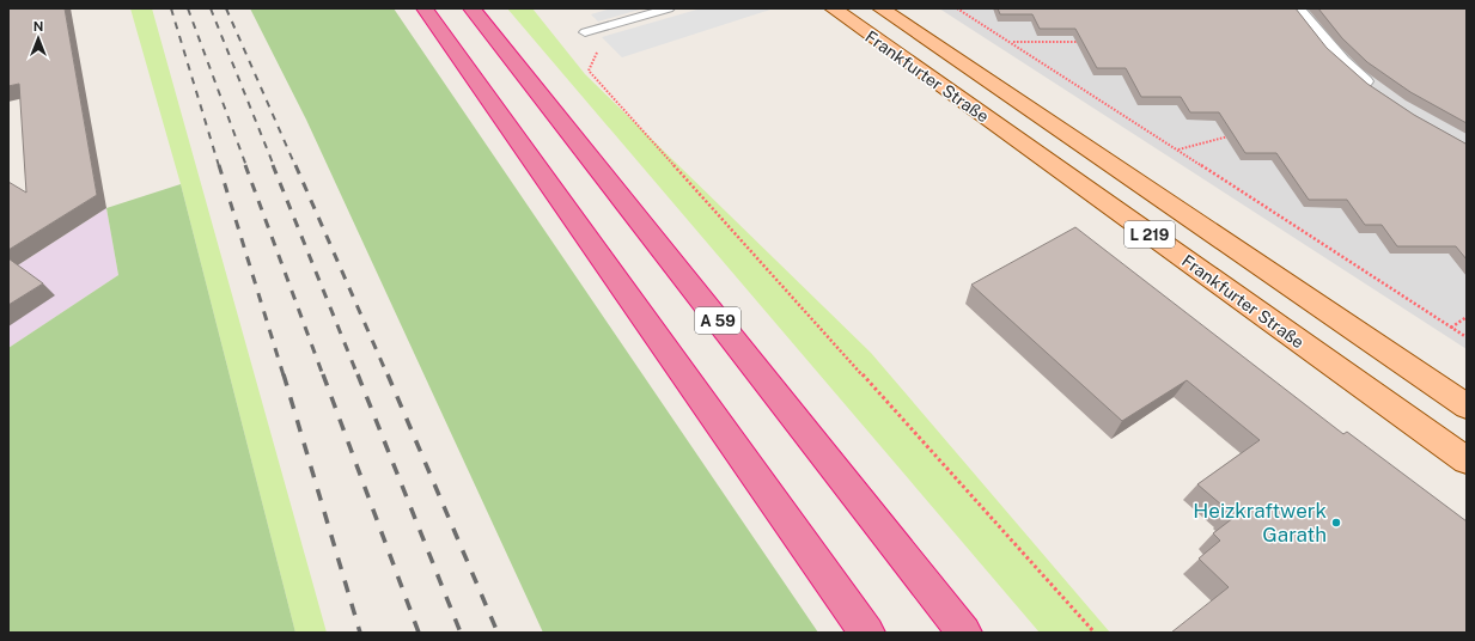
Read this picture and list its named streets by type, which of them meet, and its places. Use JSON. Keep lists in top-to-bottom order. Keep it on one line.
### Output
{"streets":{"highway":["A 59"],"main road":["Frankfurter Straße","L 219"]},"places":["Heizkraftwerk Garath"],"north":"top"}
